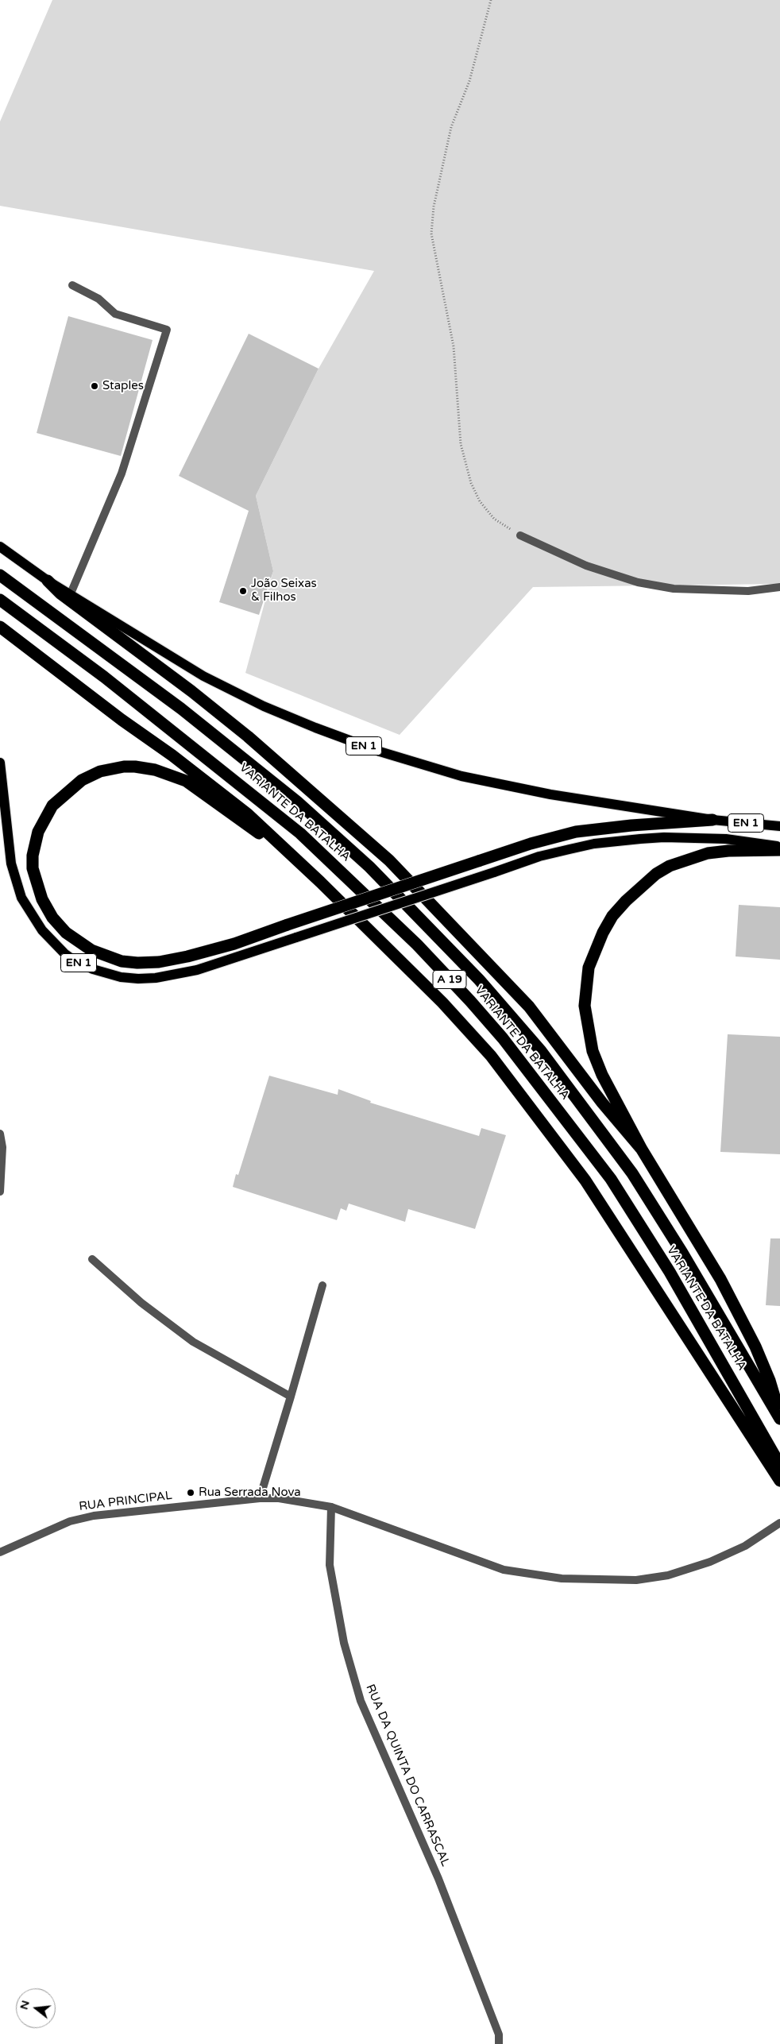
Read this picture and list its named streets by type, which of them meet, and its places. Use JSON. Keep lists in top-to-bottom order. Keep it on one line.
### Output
{"streets":{"highway":["VARIANTE DA BATALHA","A 19"],"main road":["EN 1"],"street":["RUA PRINCIPAL","RUA DA QUINTA DO CARRASCAL"]},"places":["Staples","João Seixas & Filhos","Rua Serrada Nova"],"north":"left"}
